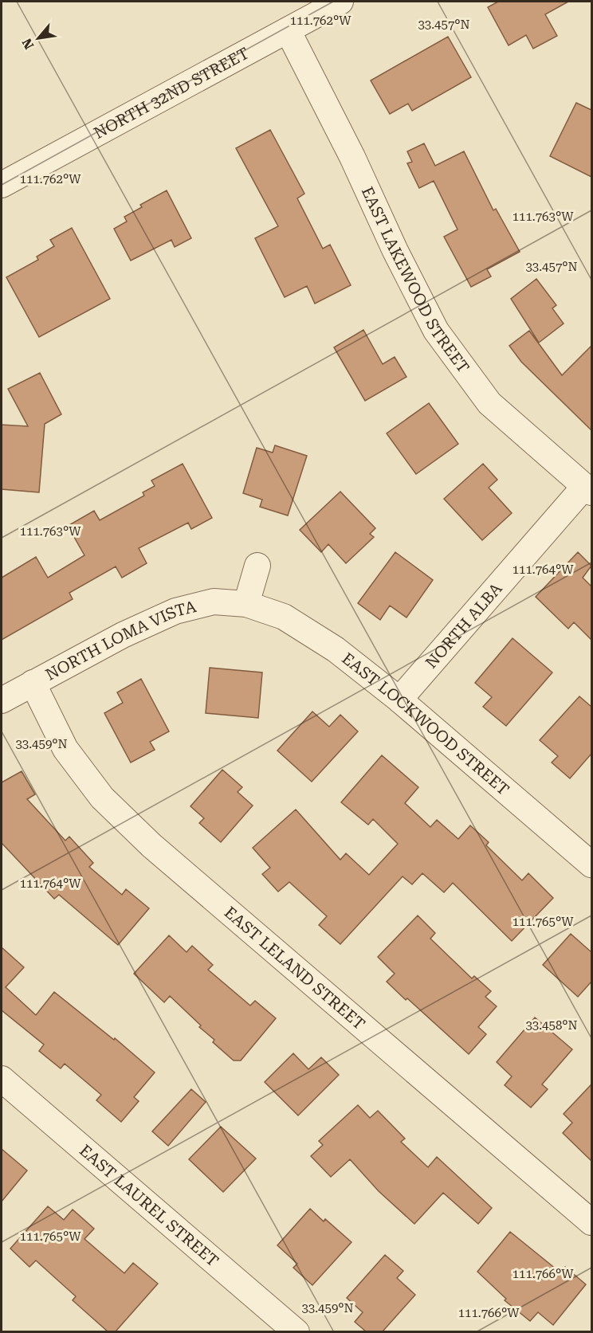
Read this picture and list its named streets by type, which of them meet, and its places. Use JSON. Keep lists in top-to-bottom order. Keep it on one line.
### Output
{"streets":{"street":["NORTH 32ND STREET","EAST LAKEWOOD STREET","NORTH ALBA","NORTH LOMA VISTA","EAST LOCKWOOD STREET","EAST LELAND STREET","EAST LAUREL STREET"]},"crossings":[["NORTH 32ND STREET","EAST LAKEWOOD STREET"],["EAST LAKEWOOD STREET","NORTH ALBA"],["NORTH ALBA","EAST LOCKWOOD STREET"],["NORTH LOMA VISTA","EAST LOCKWOOD STREET"],["NORTH LOMA VISTA","EAST LELAND STREET"]],"north":"bottom left","coordinates":["111.762°W","33.457°N","111.763°W","111.764°W","33.459°N","111.765°W","33.458°N","111.766°W"]}
